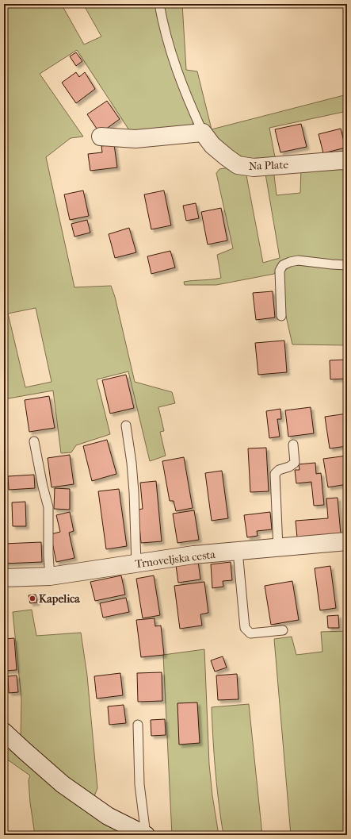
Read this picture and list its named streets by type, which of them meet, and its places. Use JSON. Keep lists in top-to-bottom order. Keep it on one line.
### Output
{"streets":{"street":["Na Plate","Trnoveljska cesta"]},"places":["Kapelica"]}
